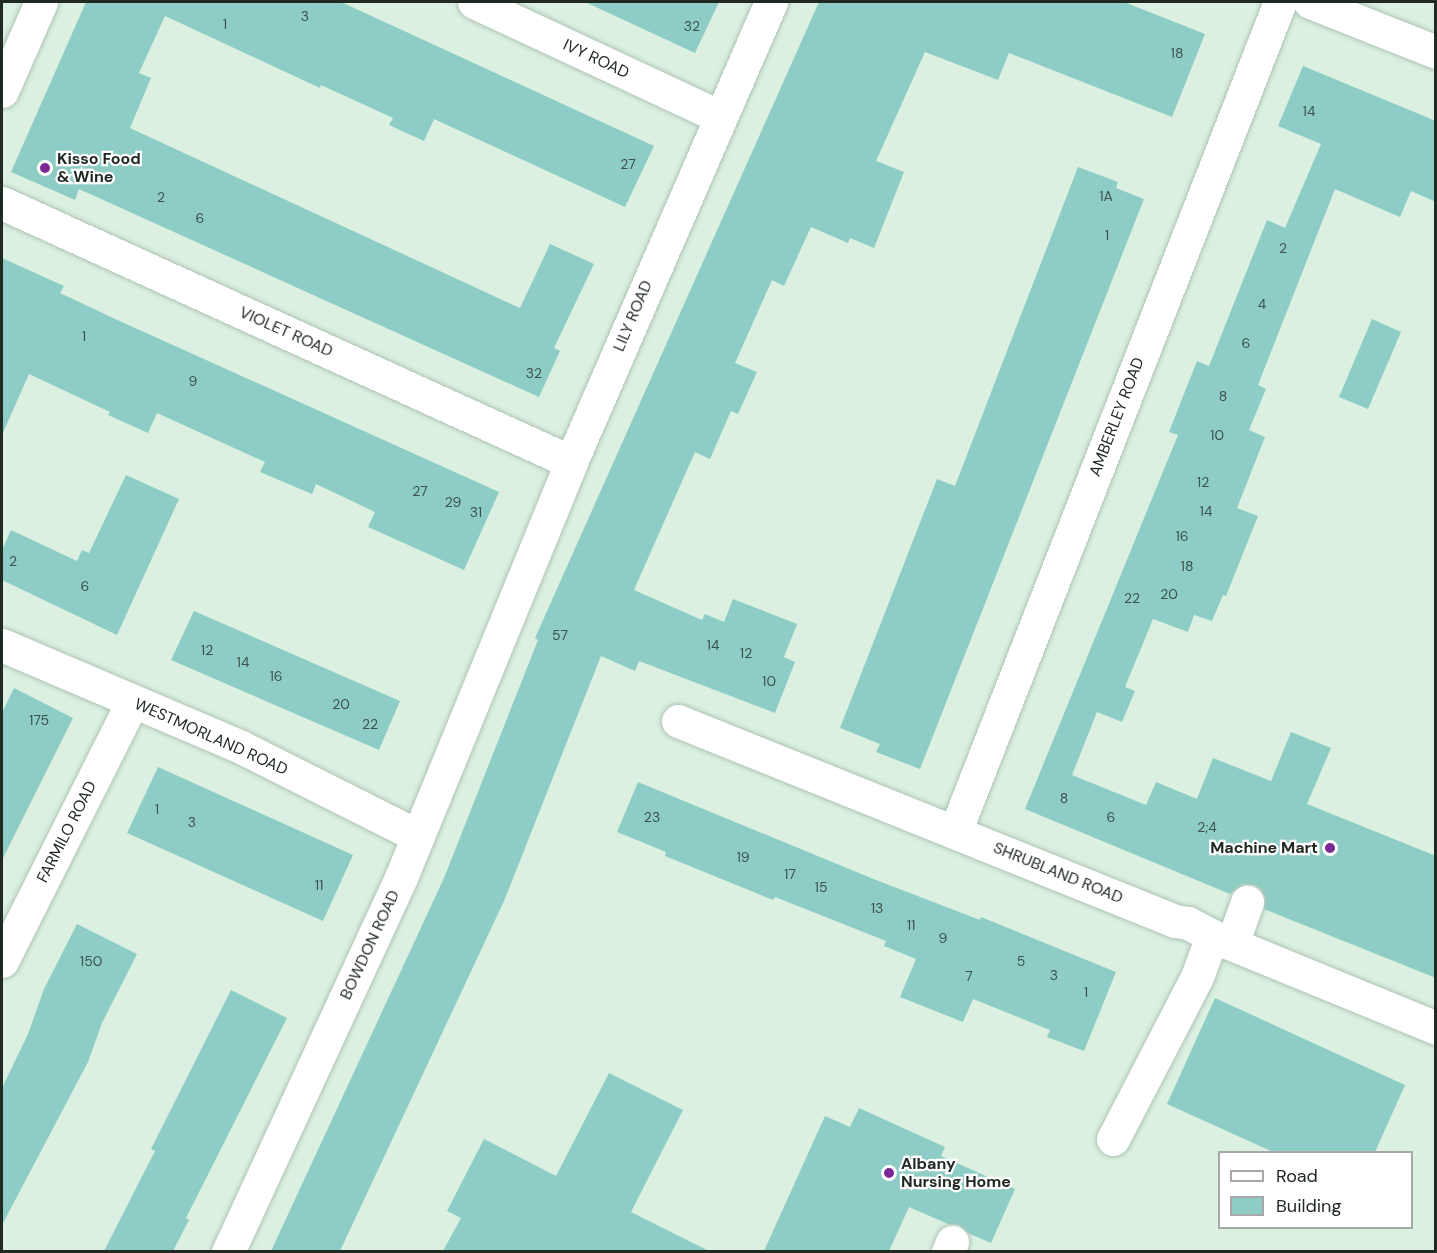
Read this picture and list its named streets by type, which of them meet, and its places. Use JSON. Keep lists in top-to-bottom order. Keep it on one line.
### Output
{"streets":{"street":["IVY ROAD","LILY ROAD","VIOLET ROAD","AMBERLEY ROAD","WESTMORLAND ROAD","FARMILO ROAD","SHRUBLAND ROAD","BOWDON ROAD"]},"crossings":[["IVY ROAD","LILY ROAD"],["LILY ROAD","VIOLET ROAD"],["LILY ROAD","BOWDON ROAD"],["AMBERLEY ROAD","SHRUBLAND ROAD"],["WESTMORLAND ROAD","FARMILO ROAD"],["WESTMORLAND ROAD","BOWDON ROAD"]],"places":["Kisso Food & Wine","Machine Mart","Albany Nursing Home"],"house_numbers":["3","1","32","18","14","27","1A","2","6","1","2","4","1","6","32","9","8","10","12","27","29","14","31","16","2","18","6","20","22","57","14","12","12","14","16","10","20","175","22","8","1","23","6","3","2;4","19","17","11","15","13","11","9","150","5","3","7","1"],"legend":["Road","Building"]}
